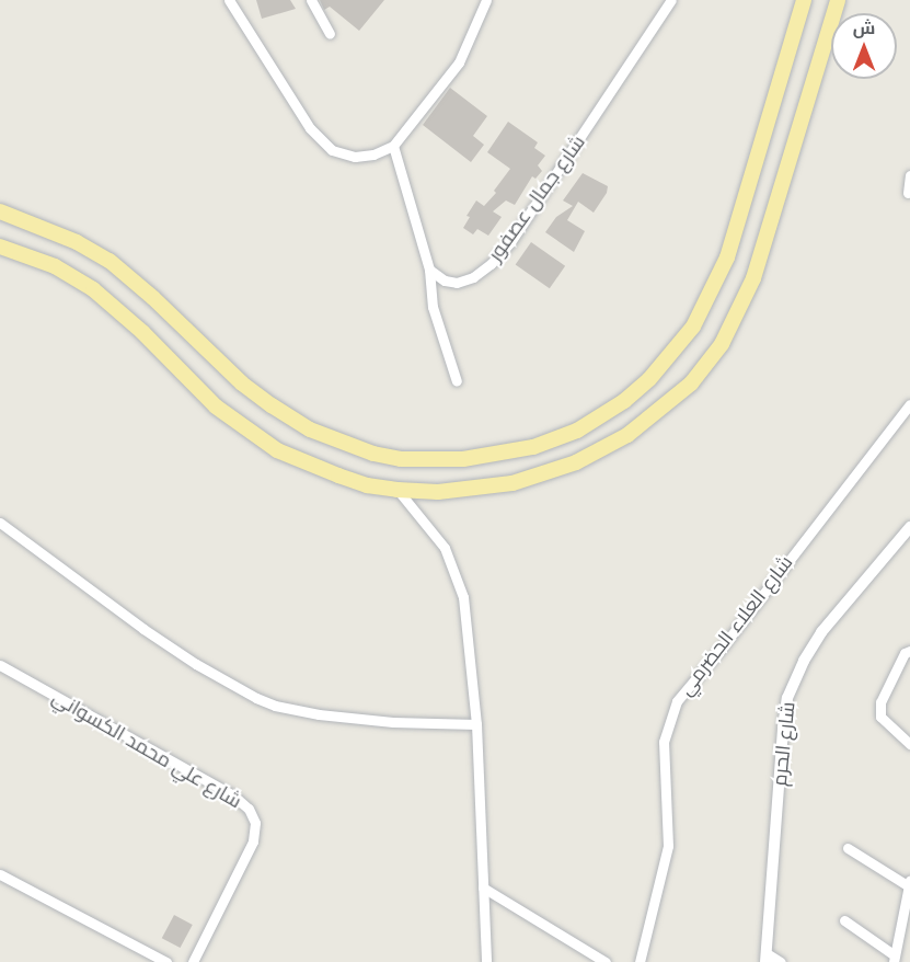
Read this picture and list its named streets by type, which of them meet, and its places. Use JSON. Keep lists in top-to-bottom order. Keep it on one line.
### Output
{"streets":{"street":["شارع جمال عصفور","شارع العلاء الحضرمي","شارع الحرم","شارع علي محمد الكسواني"]},"north":"top"}
